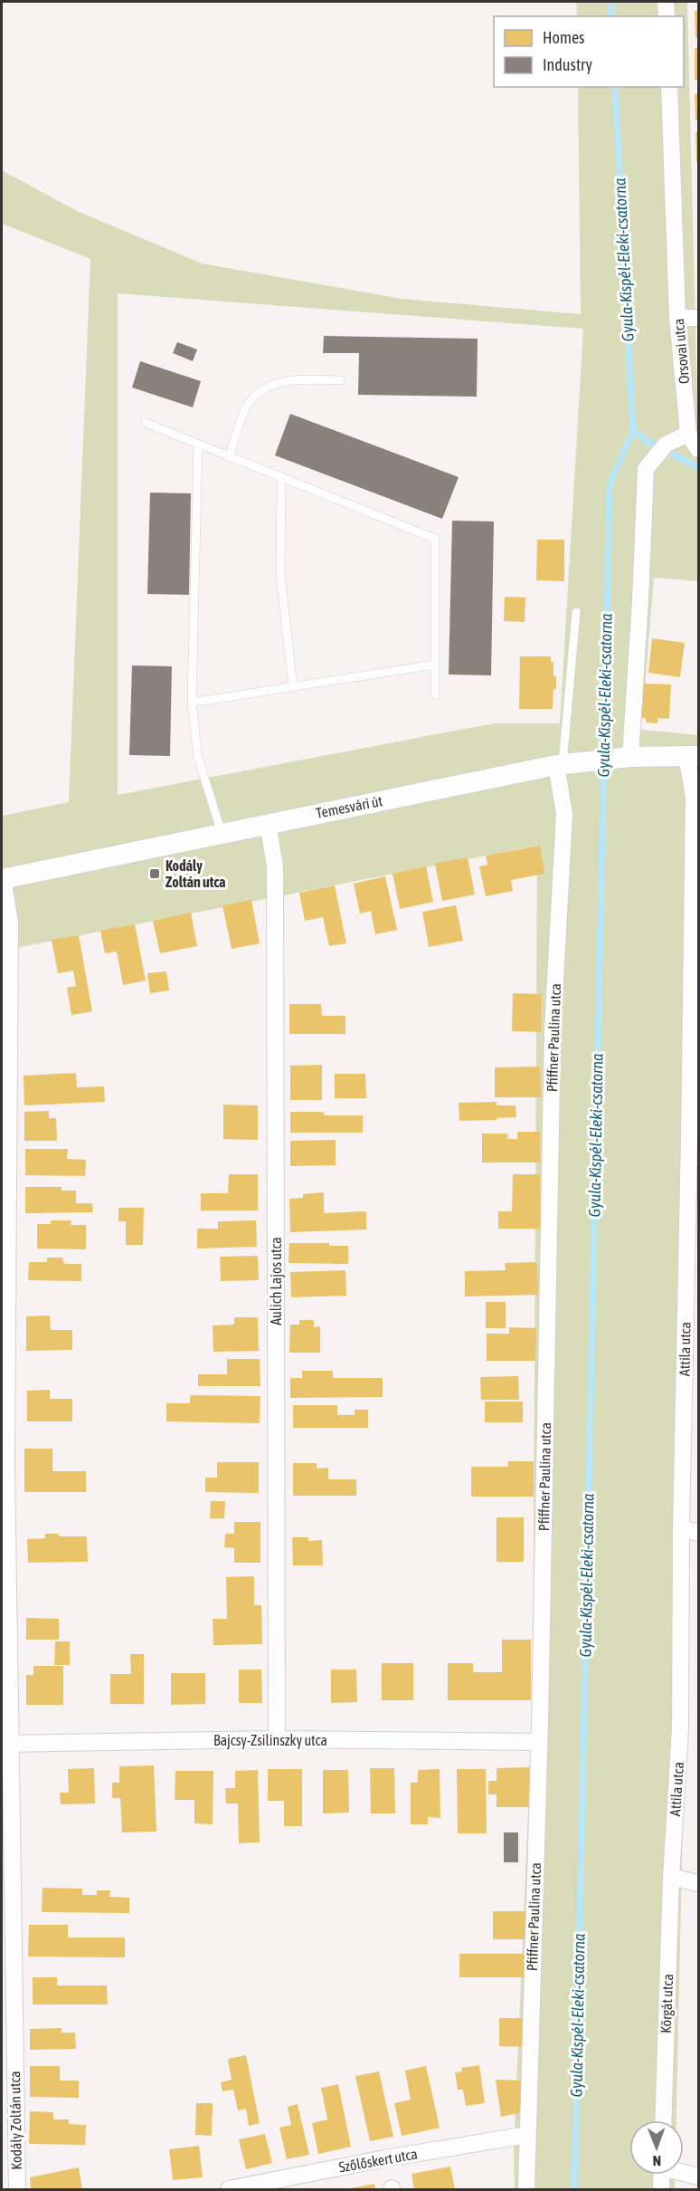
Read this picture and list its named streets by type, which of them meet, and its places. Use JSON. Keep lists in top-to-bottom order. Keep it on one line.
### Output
{"streets":{"street":["Orsovai utca","Temesvári út","Pfiffner Paulina utca","Aulich Lajos utca","Attila utca","Bajcsy-Zsilinszky utca","Körgát utca","Kodály Zoltán utca","Szőlőskert utca"]},"crossings":[["Temesvári út","Pfiffner Paulina utca"],["Temesvári út","Aulich Lajos utca"],["Temesvári út","Attila utca"],["Temesvári út","Kodály Zoltán utca"],["Pfiffner Paulina utca","Bajcsy-Zsilinszky utca"],["Pfiffner Paulina utca","Szőlőskert utca"],["Aulich Lajos utca","Bajcsy-Zsilinszky utca"],["Attila utca","Körgát utca"],["Bajcsy-Zsilinszky utca","Kodály Zoltán utca"]],"water":["Gyula-Kispél-Eleki-csatorna"],"places":{"transit":["Kodály Zoltán utca"]},"legend":["Homes","Industry"],"north":"bottom"}
